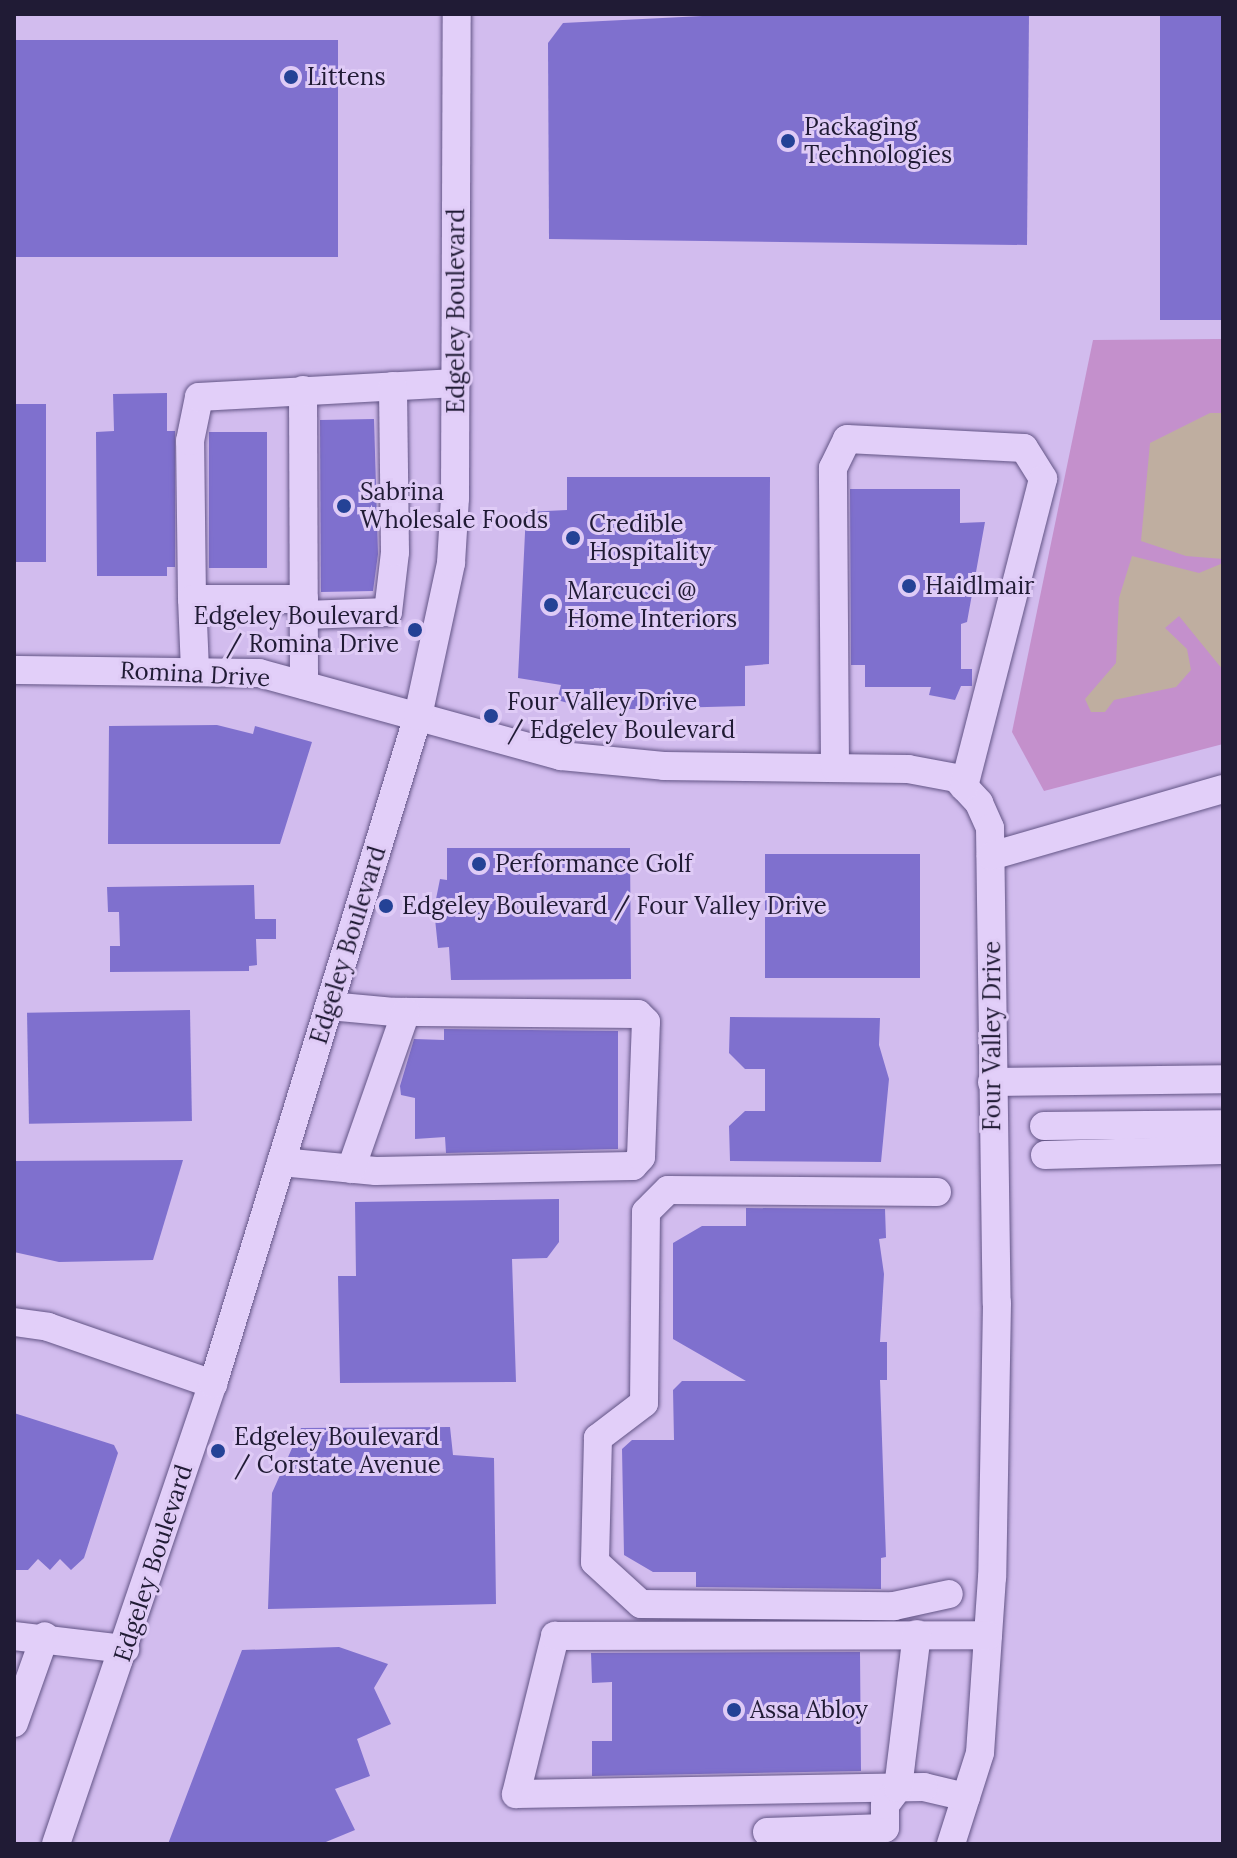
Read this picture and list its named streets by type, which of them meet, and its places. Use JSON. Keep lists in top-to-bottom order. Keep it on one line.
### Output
{"streets":{"street":["Edgeley Boulevard","Romina Drive","Four Valley Drive"]},"crossings":[["Edgeley Boulevard","Romina Drive"]],"places":["Littens","Packaging Technologies","Sabrina Wholesale Foods","Credible Hospitality","Haidlmair","Marcucci @ Home Interiors","Edgeley Boulevard / Romina Drive","Four Valley Drive / Edgeley Boulevard","Performance Golf","Edgeley Boulevard / Four Valley Drive","Edgeley Boulevard / Corstate Avenue","Assa Abloy"]}
